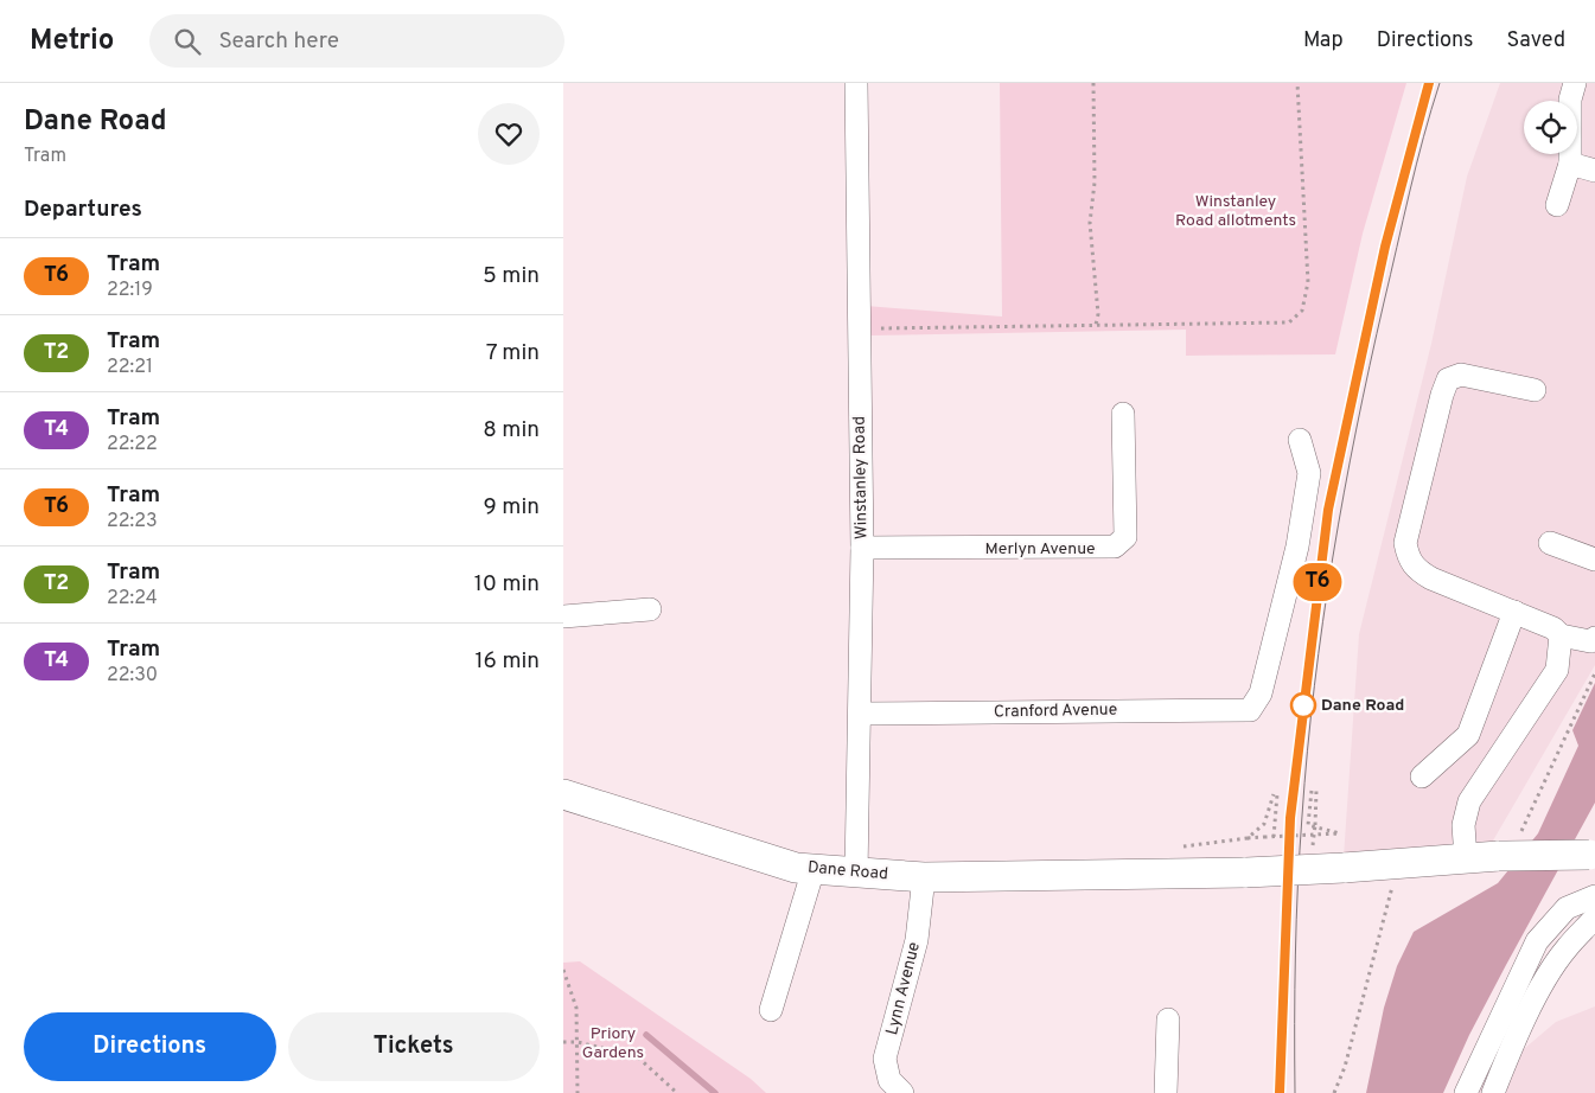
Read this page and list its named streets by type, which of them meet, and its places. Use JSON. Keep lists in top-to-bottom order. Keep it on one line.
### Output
{"streets":{"main road":["Dane Road"],"street":["Winstanley Road","Merlyn Avenue","Cranford Avenue","Lynn Avenue"]},"crossings":[["Winstanley Road","Merlyn Avenue"],["Winstanley Road","Cranford Avenue"],["Winstanley Road","Dane Road"],["Dane Road","Lynn Avenue"]],"parks":["Winstanley Road allotments","Priory Gardens"],"places":["Dane Road"],"lines":["tram line T6"],"page":{"header":"Metrio","search":"Search here","nav":["Map","Directions","Saved"],"heading":[["Dane Road","Tram"],"Departures"],"on_map":"T6","list":[{"mark":"T6","name":"Tram","note":"22:19","value":"5 min"},{"mark":"T2","name":"Tram","note":"22:21","value":"7 min"},{"mark":"T4","name":"Tram","note":"22:22","value":"8 min"},{"mark":"T6","name":"Tram","note":"22:23","value":"9 min"},{"mark":"T2","name":"Tram","note":"22:24","value":"10 min"},{"mark":"T4","name":"Tram","note":"22:30","value":"16 min"}],"buttons":["Directions","Tickets"]}}
